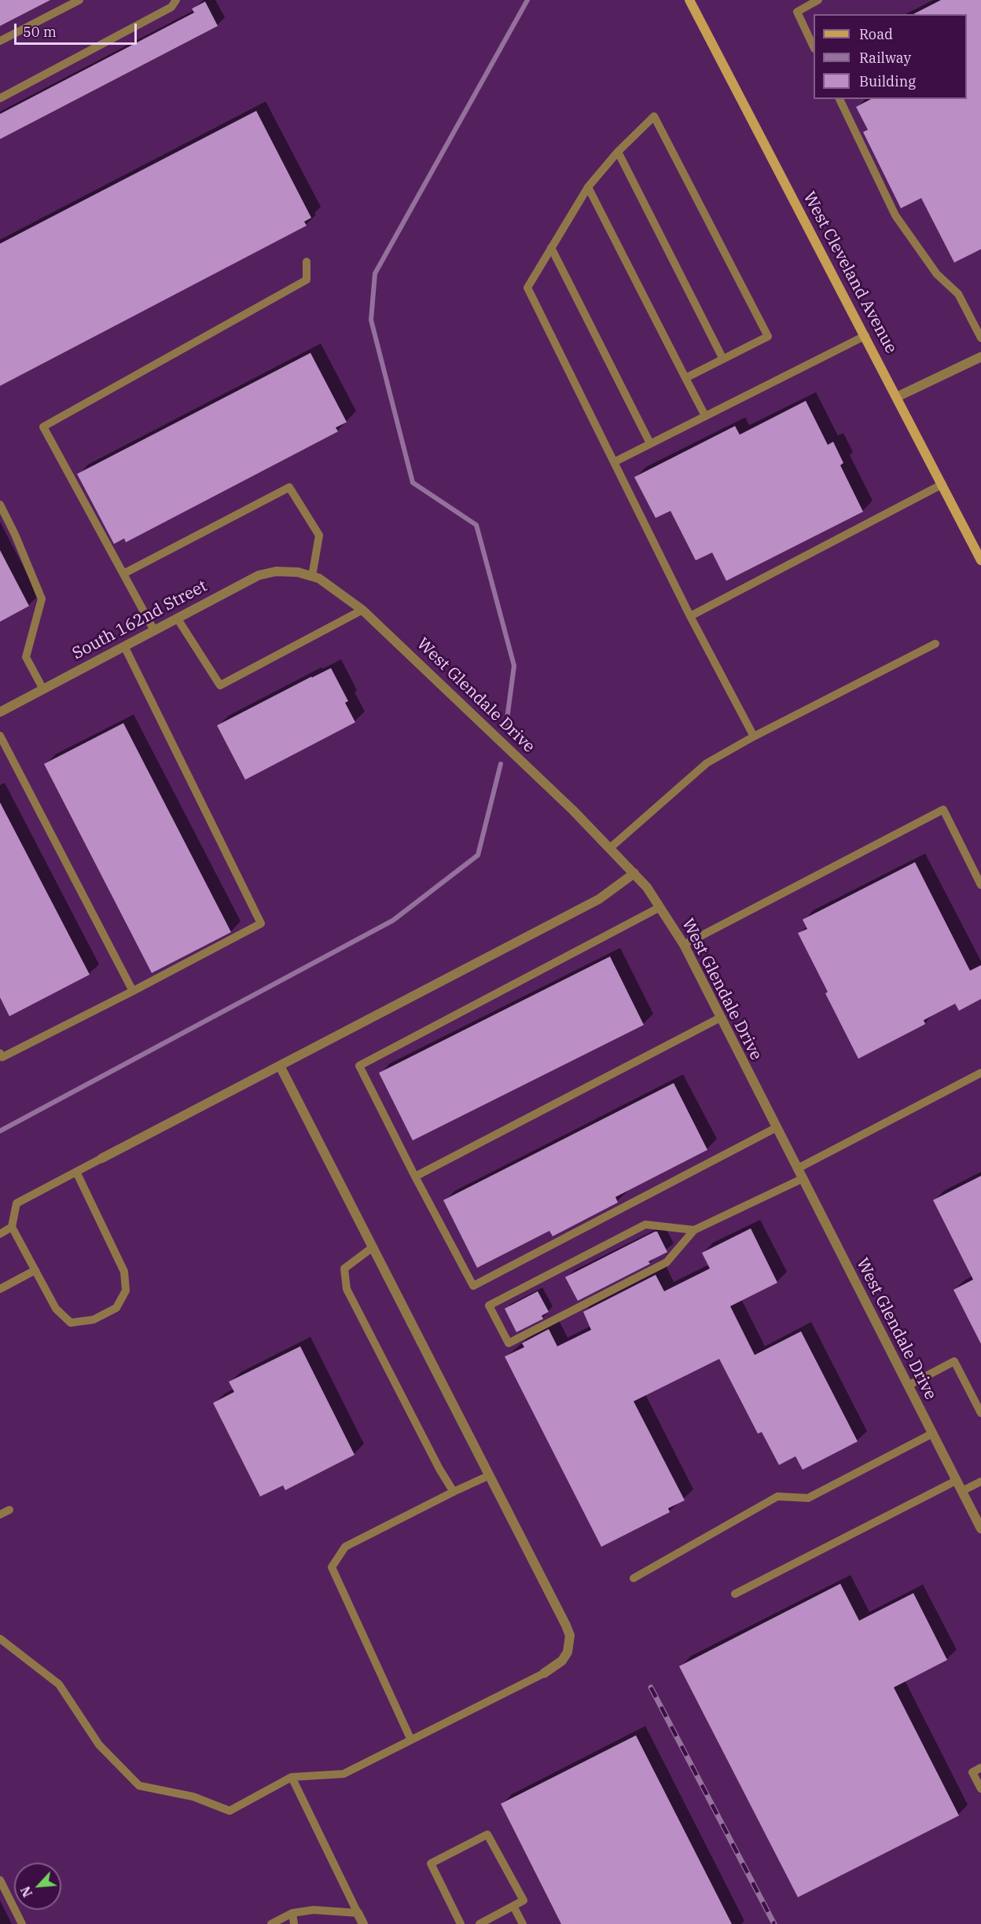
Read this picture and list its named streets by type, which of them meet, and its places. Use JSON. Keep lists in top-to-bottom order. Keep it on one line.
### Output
{"streets":{"main road":["West Cleveland Avenue"],"street":["South 162nd Street","West Glendale Drive"]},"crossings":[["South 162nd Street","West Glendale Drive"]],"legend":["Road","Railway","Building"],"scale_bar":"50 m","north":"bottom left"}
